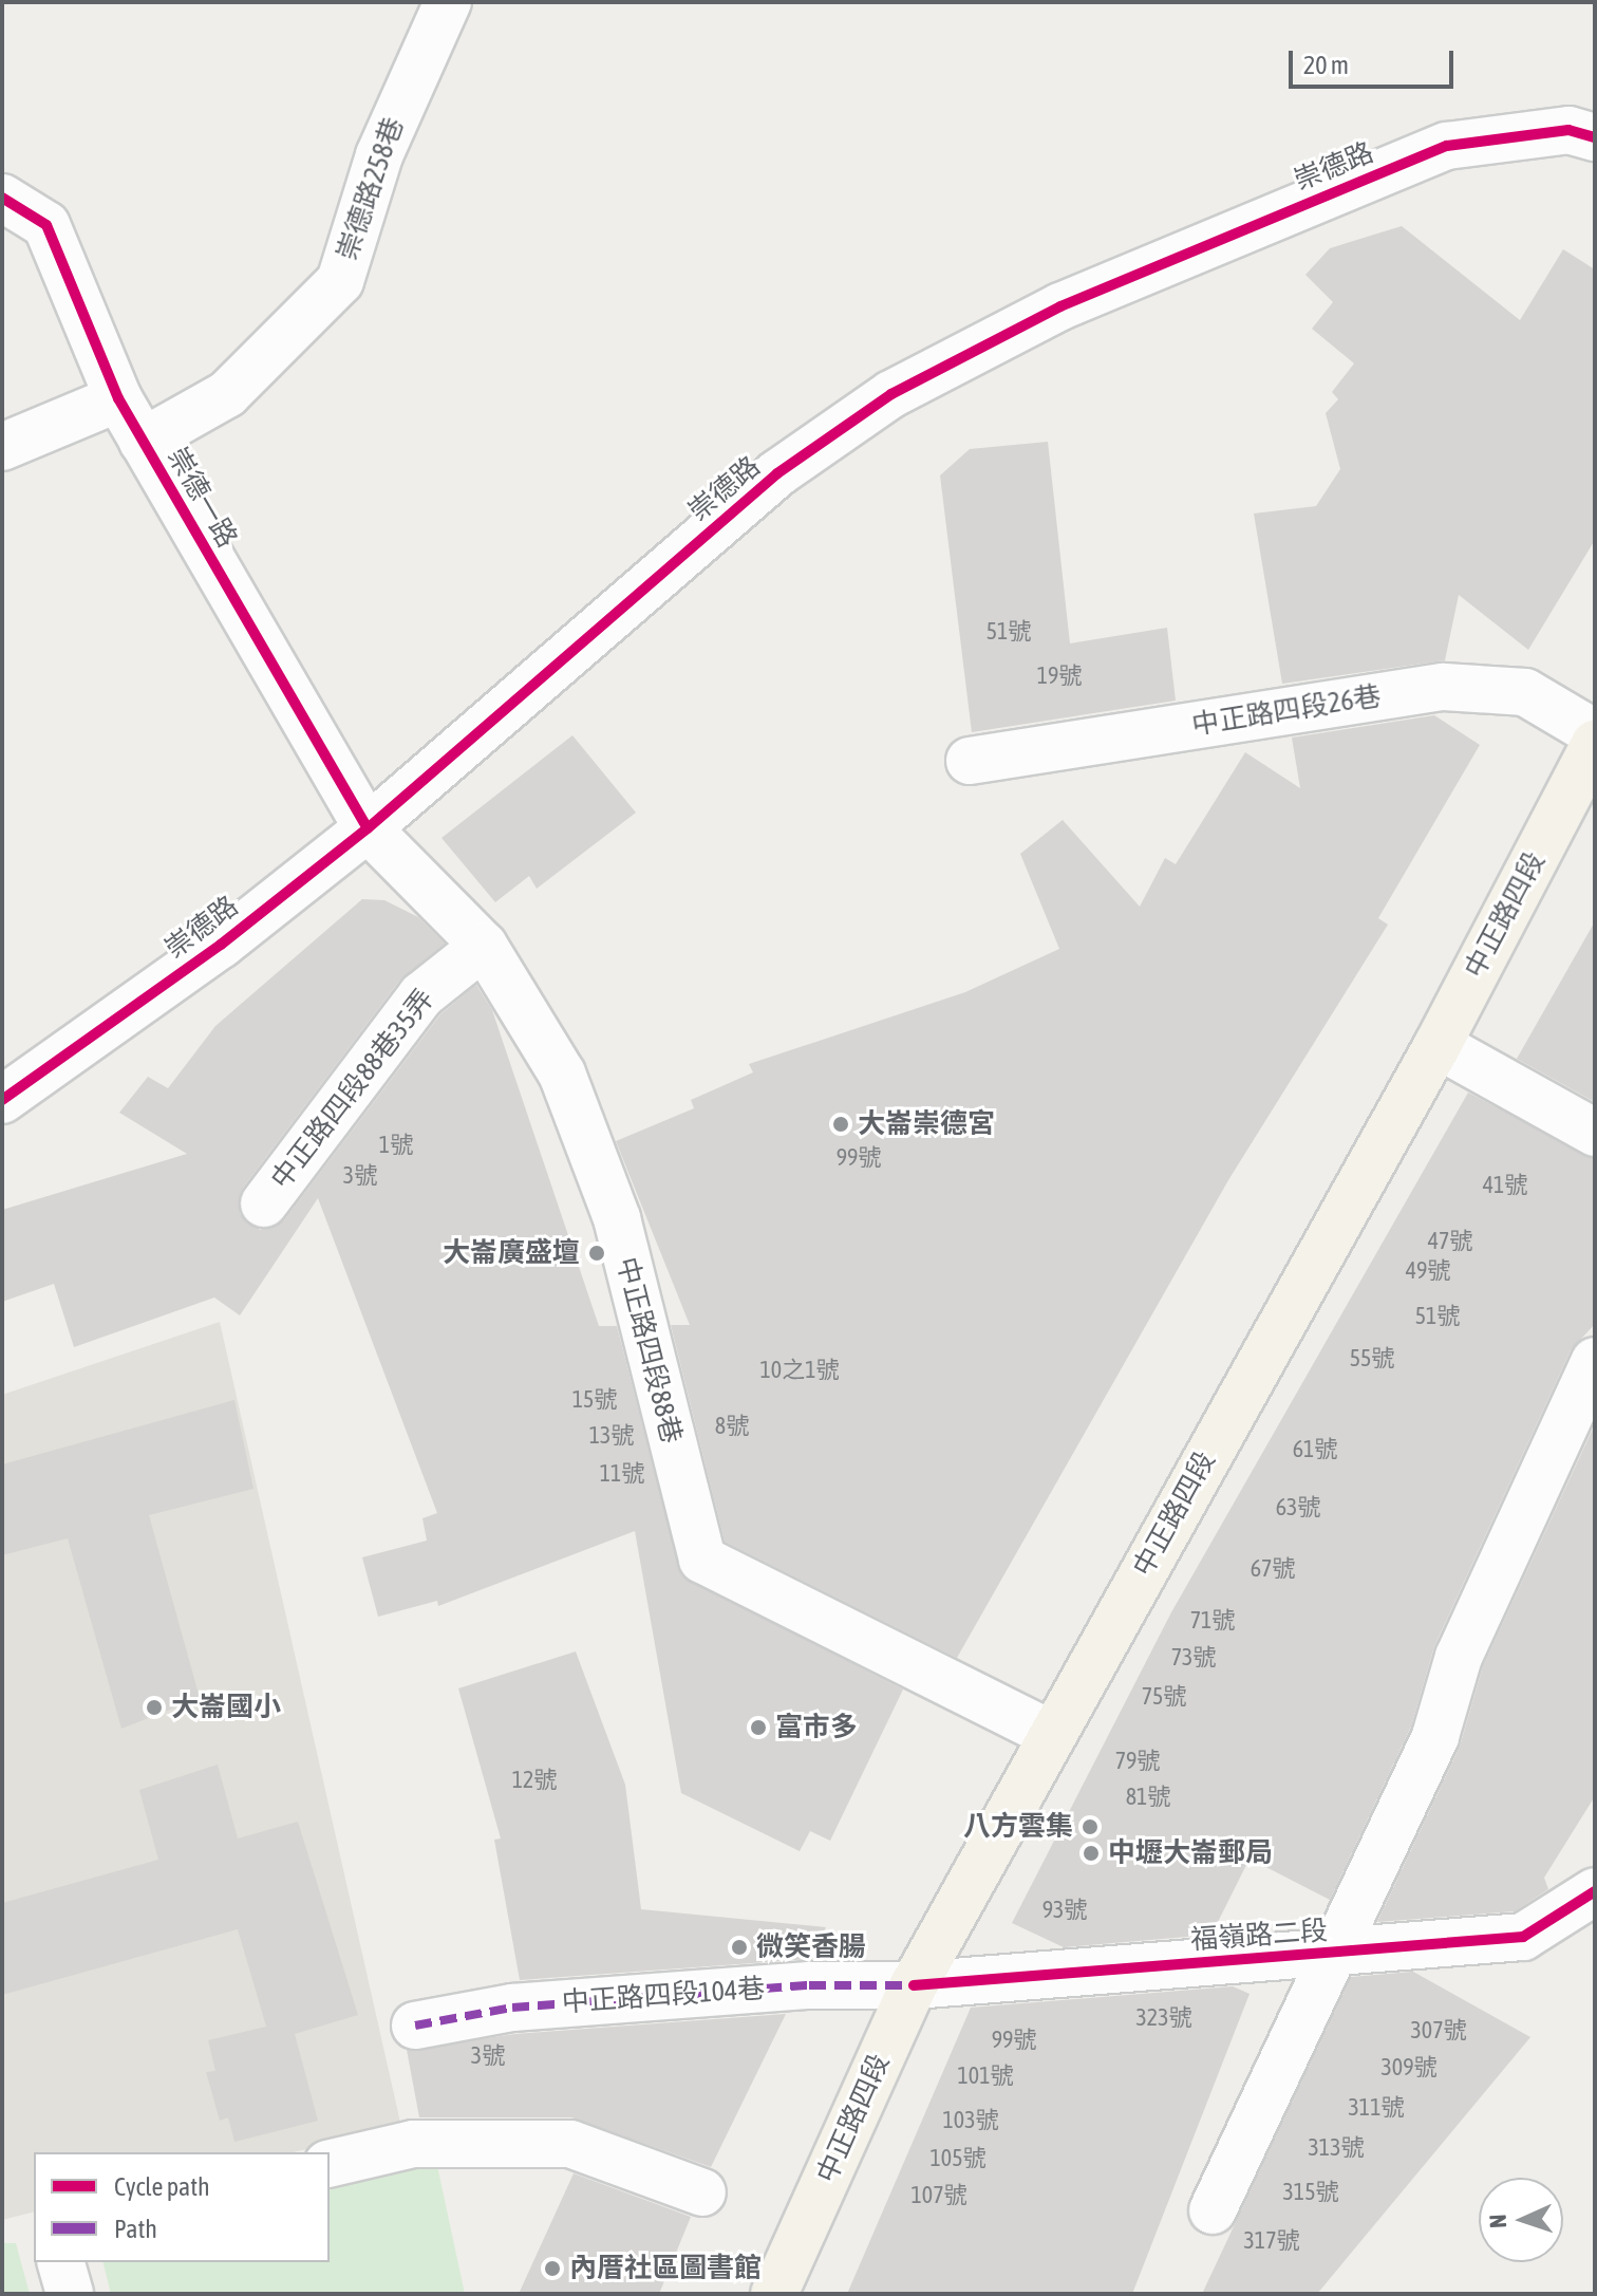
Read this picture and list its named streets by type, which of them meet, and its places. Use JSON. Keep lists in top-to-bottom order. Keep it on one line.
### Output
{"streets":{"main road":["中正路四段"],"street":["崇德路","崇德路258巷","崇德一路","中正路四段26巷","中正路四段88巷35弄","中正路四段88巷","福嶺路二段","中正路四段104巷"]},"crossings":[["崇德路","崇德一路"],["崇德路","中正路四段88巷"],["崇德路258巷","崇德一路"],["崇德一路","中正路四段88巷"],["中正路四段","中正路四段88巷"],["中正路四段","福嶺路二段"],["中正路四段","中正路四段104巷"],["中正路四段88巷35弄","中正路四段88巷"],["福嶺路二段","中正路四段104巷"]],"places":["大崙崇德宮","大崙廣盛壇","大崙國小","富市多","八方雲集","中壢大崙郵局","微笑香腸","內厝社區圖書館"],"house_numbers":["51號","19號","1號","99號","3號","41號","47號","49號","51號","55號","10之1號","15號","8號","13號","61號","11號","63號","67號","71號","73號","75號","79號","12號","81號","93號","323號","307號","99號","3號","309號","101號","311號","103號","313號","105號","315號","107號","317號"],"legend":["Cycle path","Path"],"scale_bar":"20 m","north":"left"}
